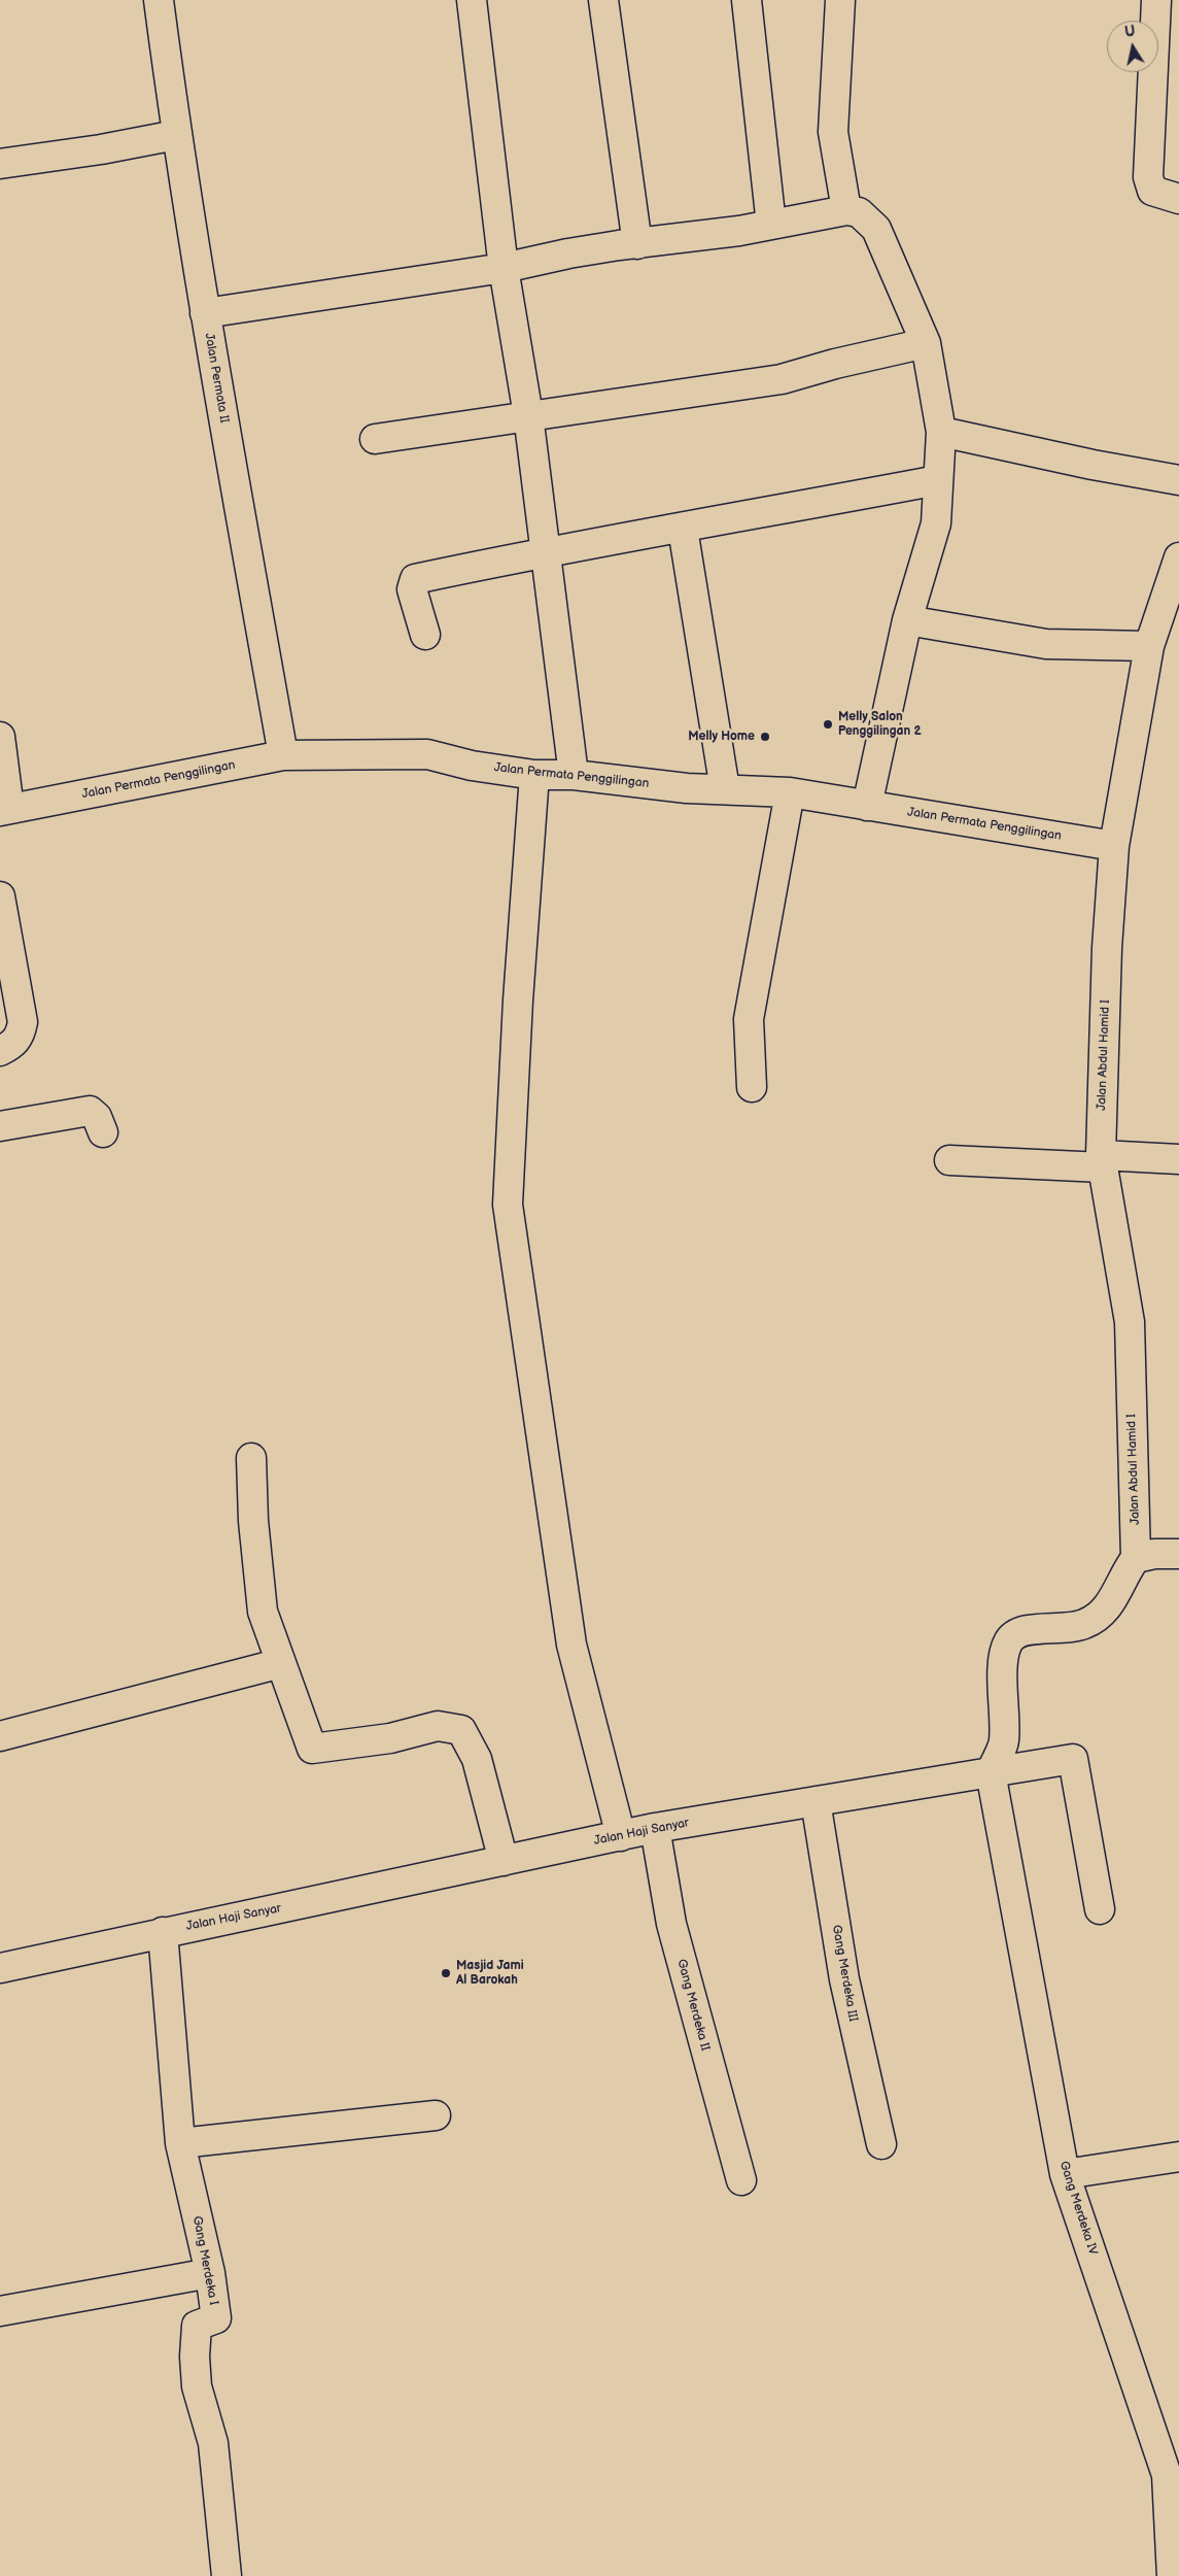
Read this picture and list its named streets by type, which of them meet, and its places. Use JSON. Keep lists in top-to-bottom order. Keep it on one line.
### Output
{"streets":{"street":["Jalan Permata II","Jalan Permata Penggilingan","Jalan Abdul Hamid I","Jalan Haji Sanyar","Gang Merdeka III","Gang Merdeka II","Gang Merdeka IV","Gang Merdeka I"]},"crossings":[["Jalan Permata II","Jalan Permata Penggilingan"],["Jalan Permata Penggilingan","Jalan Abdul Hamid I"],["Jalan Haji Sanyar","Gang Merdeka III"],["Jalan Haji Sanyar","Gang Merdeka II"],["Jalan Haji Sanyar","Gang Merdeka IV"],["Jalan Haji Sanyar","Gang Merdeka I"]],"places":["Melly Salon Penggilingan 2","Melly Home","Masjid Jami Al Barokah"],"north":"top"}
